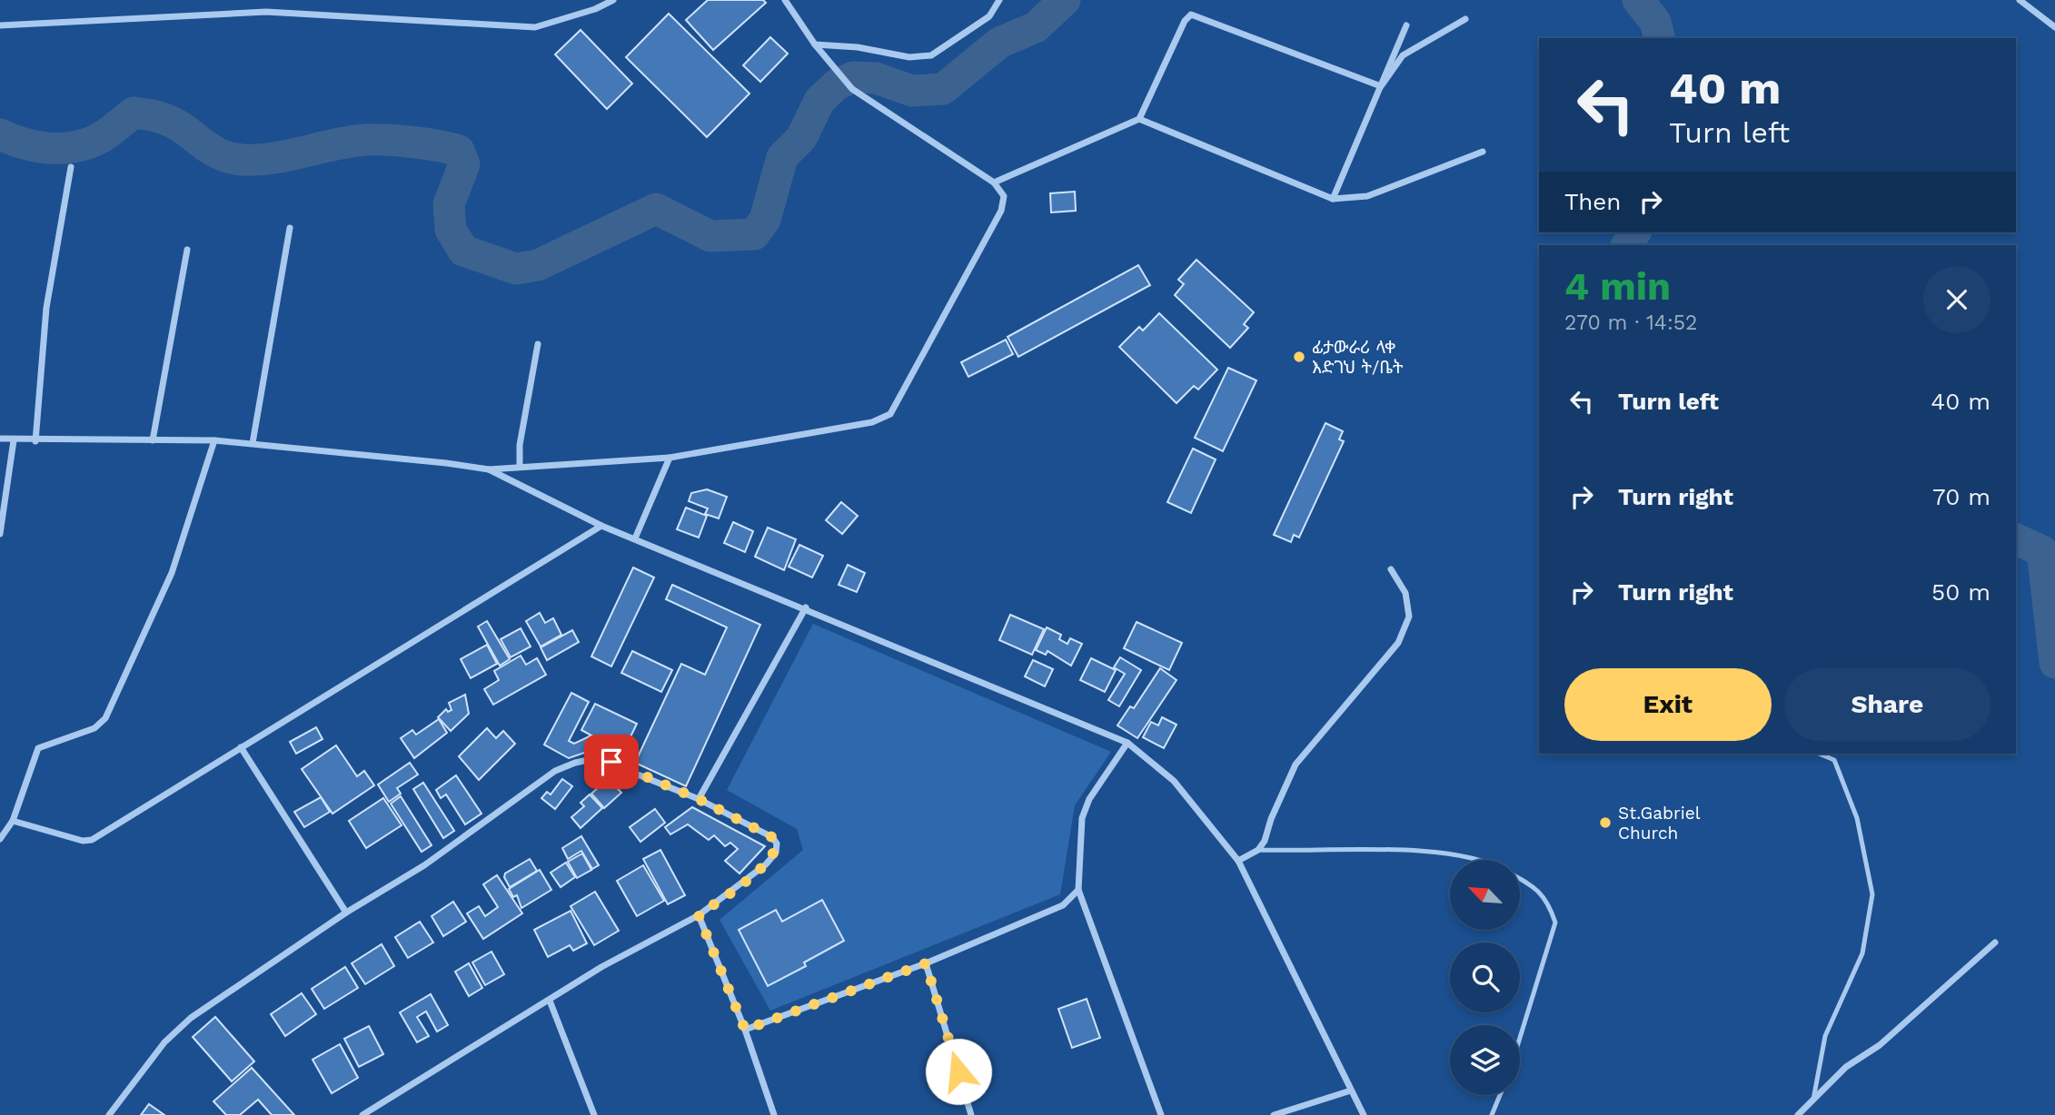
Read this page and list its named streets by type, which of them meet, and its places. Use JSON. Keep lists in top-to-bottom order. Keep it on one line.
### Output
{"places":["ፊታውራሪ ላቀ እድገህ ት/ቤት","St.Gabriel Church"],"north":"top left","page":{"turn":["40 m","Turn left"],"then":"Then","heading":["4 min","270 m · 14:52"],"list":[{"name":"Turn left","value":"40 m"},{"name":"Turn right","value":"70 m"},{"name":"Turn right","value":"50 m"}],"buttons":["Exit","Share"]}}
